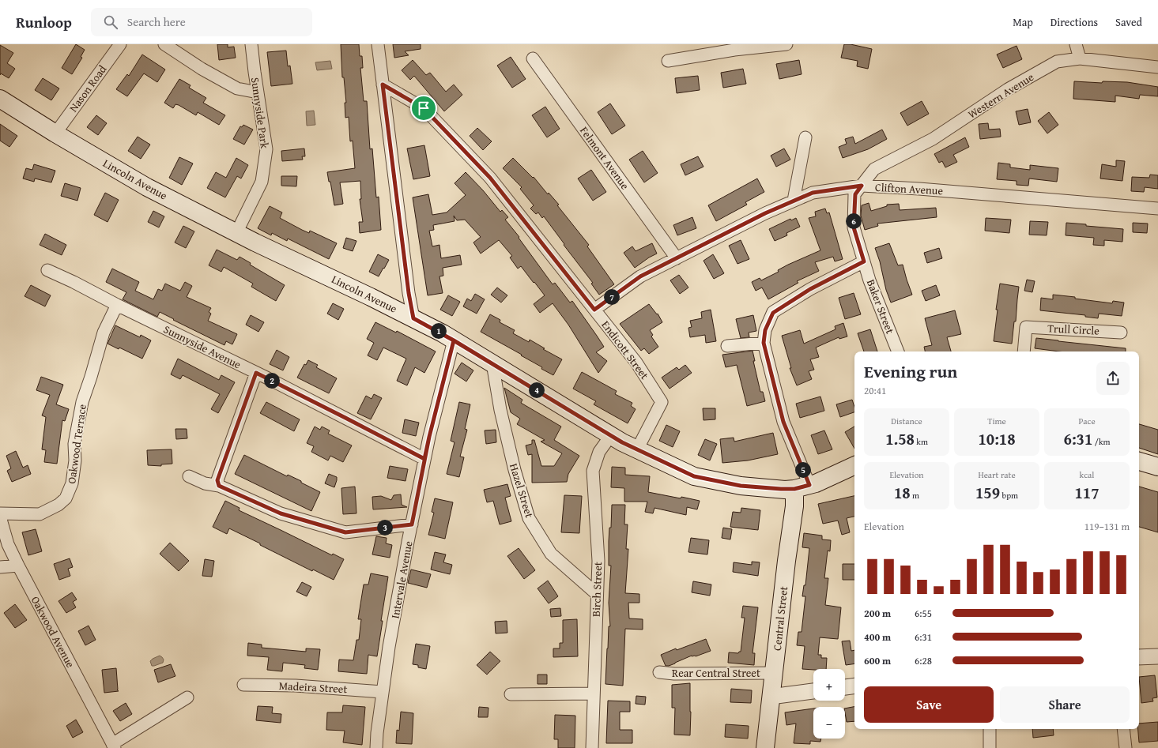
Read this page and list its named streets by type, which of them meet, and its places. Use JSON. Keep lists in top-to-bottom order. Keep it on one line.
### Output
{"streets":{"main road":["Lincoln Avenue","Central Street"],"street":["Nason Road","Western Avenue","Sunnyside Park","Felmont Avenue","Clifton Avenue","Baker Street","Trull Circle","Sunnyside Avenue","Endicott Street","Oakwood Terrace","Hazel Street","Intervale Avenue","Birch Street","Oakwood Avenue","Rear Central Street","Madeira Street"]},"crossings":[["Nason Road","Lincoln Avenue"],["Western Avenue","Clifton Avenue"],["Western Avenue","Baker Street"],["Sunnyside Park","Lincoln Avenue"],["Felmont Avenue","Clifton Avenue"],["Lincoln Avenue","Endicott Street"],["Lincoln Avenue","Hazel Street"],["Lincoln Avenue","Intervale Avenue"],["Lincoln Avenue","Birch Street"],["Lincoln Avenue","Central Street"],["Clifton Avenue","Baker Street"],["Clifton Avenue","Endicott Street"],["Sunnyside Avenue","Oakwood Terrace"],["Sunnyside Avenue","Intervale Avenue"],["Hazel Street","Birch Street"],["Intervale Avenue","Madeira Street"],["Central Street","Rear Central Street"]],"page":{"header":"Runloop","search":"Search here","nav":["Map","Directions","Saved"],"pins":["6","7","1","2","4","5","3"],"heading":["Evening run","20:41"],"stats":[["Distance","1.58 km"],["Time","10:18"],["Pace","6:31 /km"],["Elevation","18 m"],["Heart rate","159 bpm"],["kcal","117"]],"chart":["Elevation","119–131 m"],"list":[{"name":"200 m","note":"6:55"},{"name":"400 m","note":"6:31"},{"name":"600 m","note":"6:28"}],"map_buttons":["+","−"],"buttons":["Save","Share"]}}
